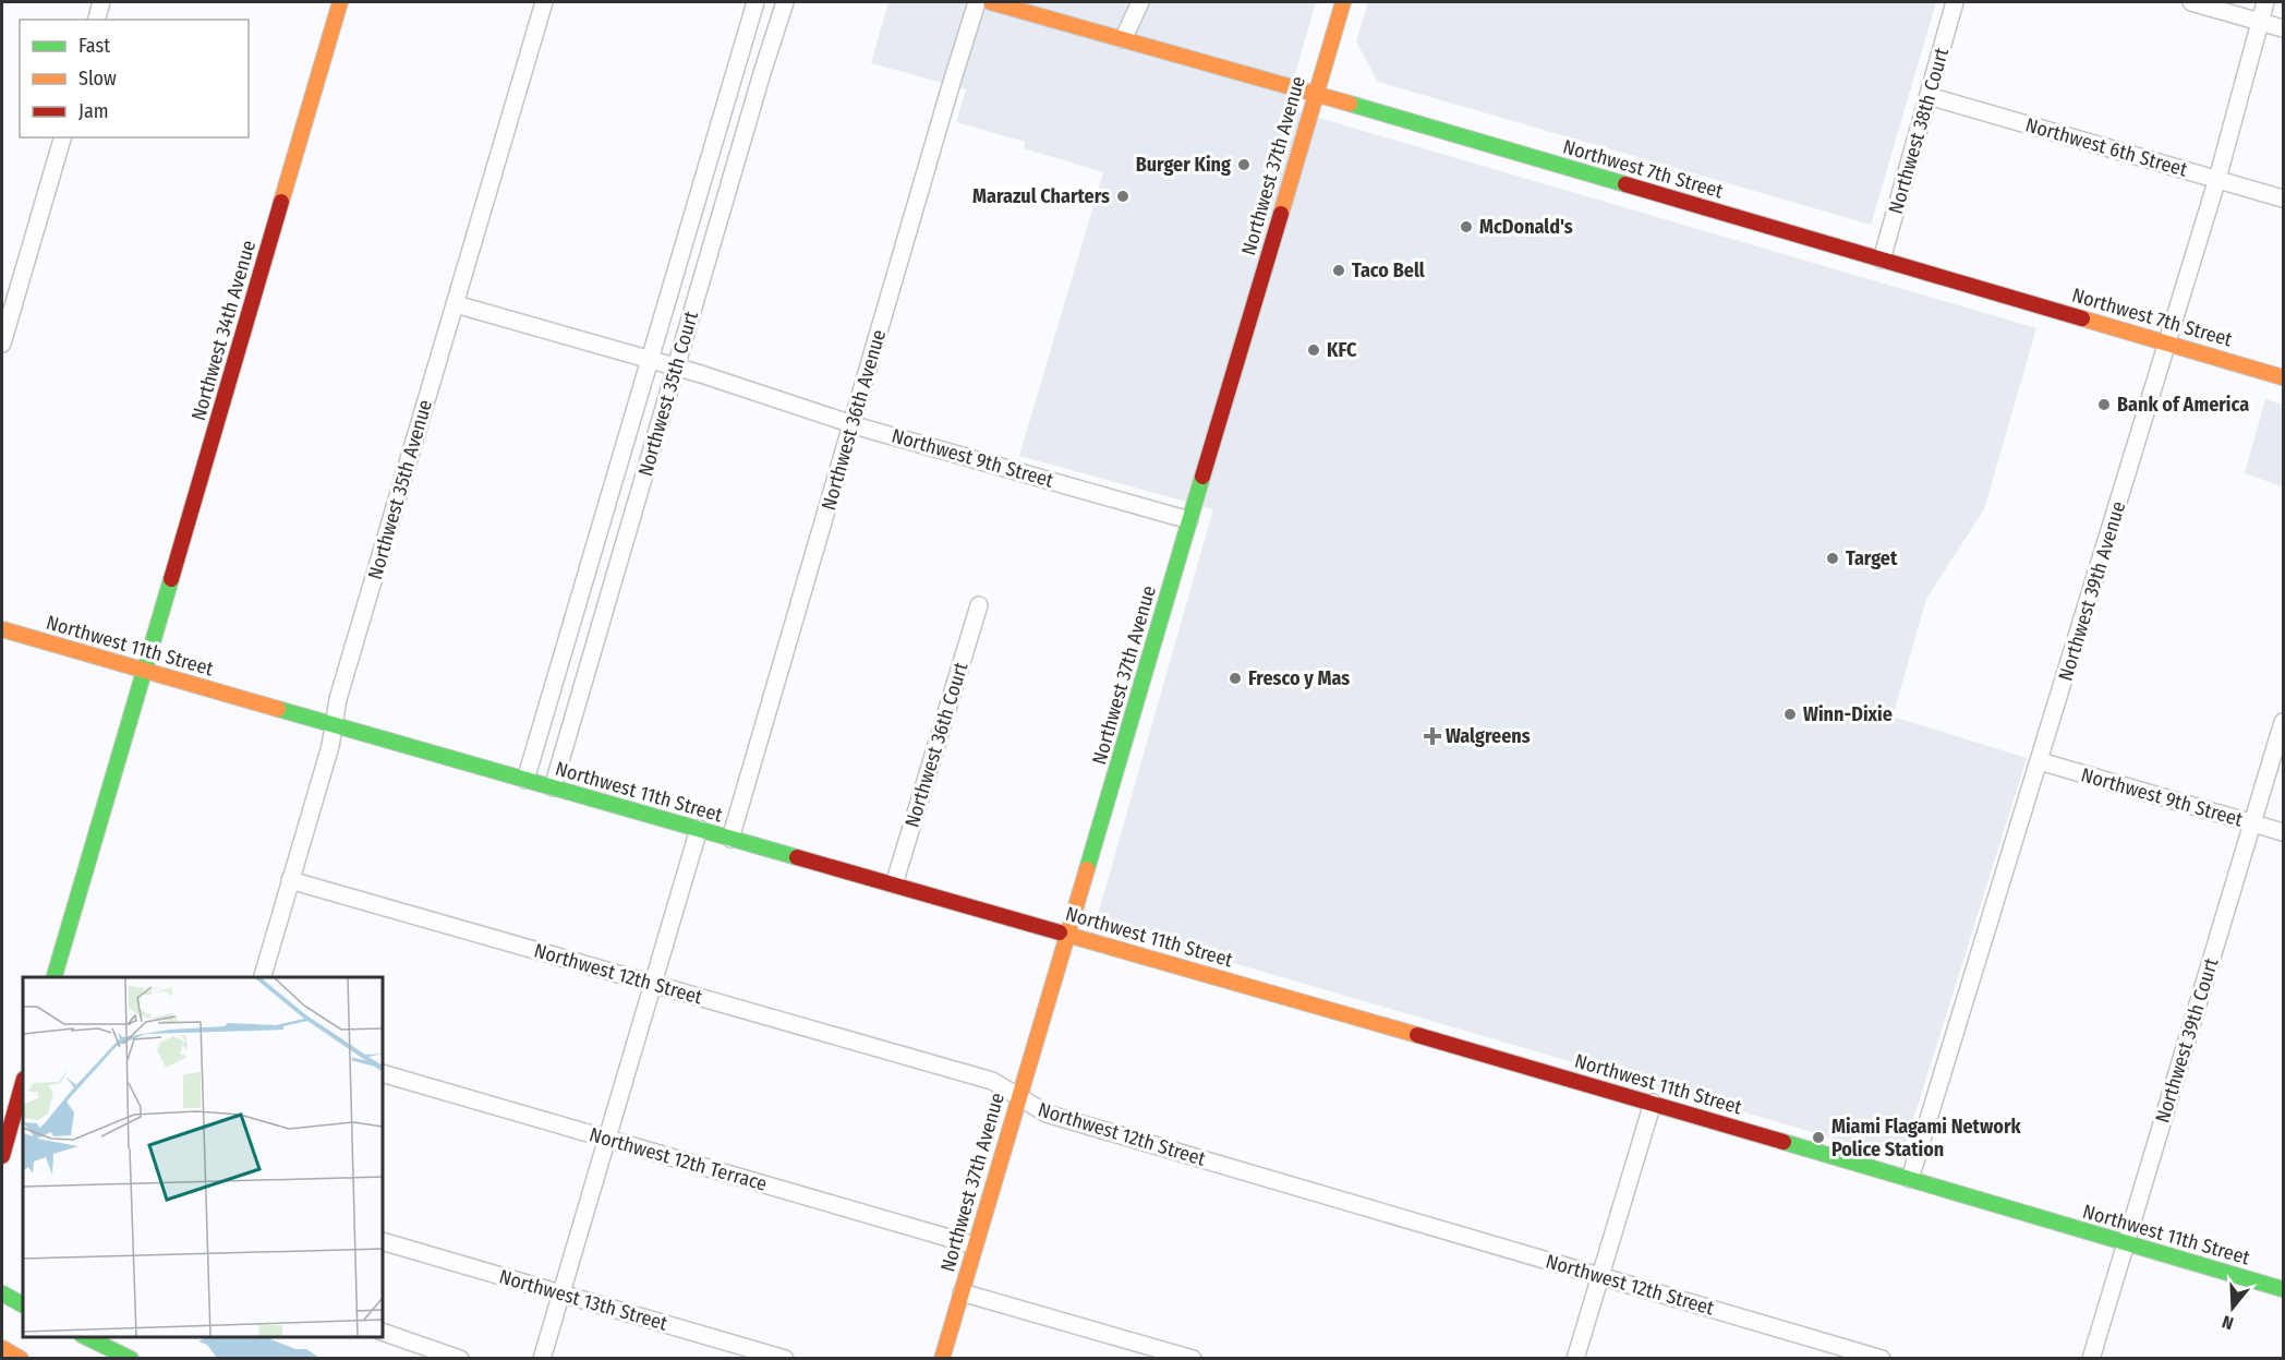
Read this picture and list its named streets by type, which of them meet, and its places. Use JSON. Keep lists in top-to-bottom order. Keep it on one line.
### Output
{"streets":{"main road":["Northwest 37th Avenue","Northwest 7th Street","Northwest 34th Avenue","Northwest 11th Street"],"street":["Northwest 38th Court","Northwest 6th Street","Northwest 35th Court","Northwest 36th Avenue","Northwest 9th Street","Northwest 35th Avenue","Northwest 39th Avenue","Northwest 36th Court","Northwest 12th Street","Northwest 39th Court","Northwest 12th Terrace","Northwest 13th Street"]},"crossings":[["Northwest 38th Court","Northwest 6th Street"],["Northwest 38th Court","Northwest 7th Street"],["Northwest 6th Street","Northwest 39th Avenue"],["Northwest 37th Avenue","Northwest 7th Street"],["Northwest 37th Avenue","Northwest 9th Street"],["Northwest 37th Avenue","Northwest 11th Street"],["Northwest 37th Avenue","Northwest 12th Street"],["Northwest 37th Avenue","Northwest 12th Terrace"],["Northwest 7th Street","Northwest 39th Avenue"],["Northwest 34th Avenue","Northwest 11th Street"],["Northwest 35th Court","Northwest 9th Street"],["Northwest 35th Court","Northwest 11th Street"],["Northwest 36th Avenue","Northwest 9th Street"],["Northwest 36th Avenue","Northwest 11th Street"],["Northwest 9th Street","Northwest 35th Avenue"],["Northwest 9th Street","Northwest 39th Avenue"],["Northwest 9th Street","Northwest 39th Court"],["Northwest 35th Avenue","Northwest 11th Street"],["Northwest 35th Avenue","Northwest 12th Street"],["Northwest 39th Avenue","Northwest 11th Street"],["Northwest 11th Street","Northwest 36th Court"],["Northwest 11th Street","Northwest 39th Court"]],"places":{"other":["Burger King","Marazul Charters","McDonald's","Taco Bell","KFC","Bank of America","Target","Fresco y Mas","Winn-Dixie","Miami Flagami Network Police Station"],"health":["Walgreens"]},"legend":["Fast","Slow","Jam"],"north":"bottom"}
